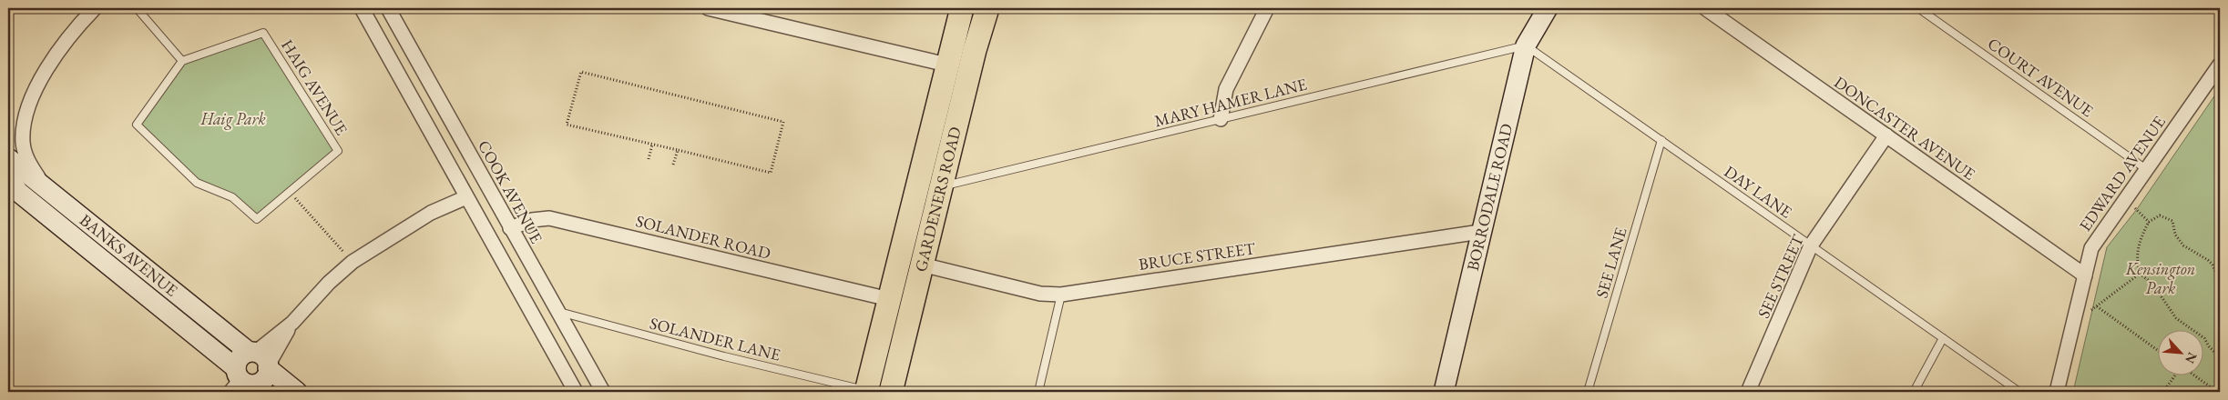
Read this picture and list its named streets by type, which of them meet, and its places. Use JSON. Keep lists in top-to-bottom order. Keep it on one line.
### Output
{"streets":{"main road":["GARDENERS ROAD"],"street":["DONCASTER AVENUE","EDWARD AVENUE","COOK AVENUE","BORRODALE ROAD","SOLANDER ROAD","BANKS AVENUE","BRUCE STREET","SEE STREET"],"lane":["COURT AVENUE","HAIG AVENUE","MARY HAMER LANE","DAY LANE","SEE LANE","SOLANDER LANE"]},"crossings":[["COURT AVENUE","EDWARD AVENUE"],["MARY HAMER LANE","DAY LANE"],["MARY HAMER LANE","BORRODALE ROAD"],["MARY HAMER LANE","GARDENERS ROAD"],["DONCASTER AVENUE","EDWARD AVENUE"],["DONCASTER AVENUE","SEE STREET"],["COOK AVENUE","SOLANDER ROAD"],["COOK AVENUE","SOLANDER LANE"],["DAY LANE","BORRODALE ROAD"],["DAY LANE","SEE LANE"],["DAY LANE","SEE STREET"],["BORRODALE ROAD","BRUCE STREET"],["GARDENERS ROAD","SOLANDER ROAD"],["GARDENERS ROAD","BRUCE STREET"],["GARDENERS ROAD","SOLANDER LANE"]],"parks":["Haig Park","Kensington Park"],"north":"bottom right"}
